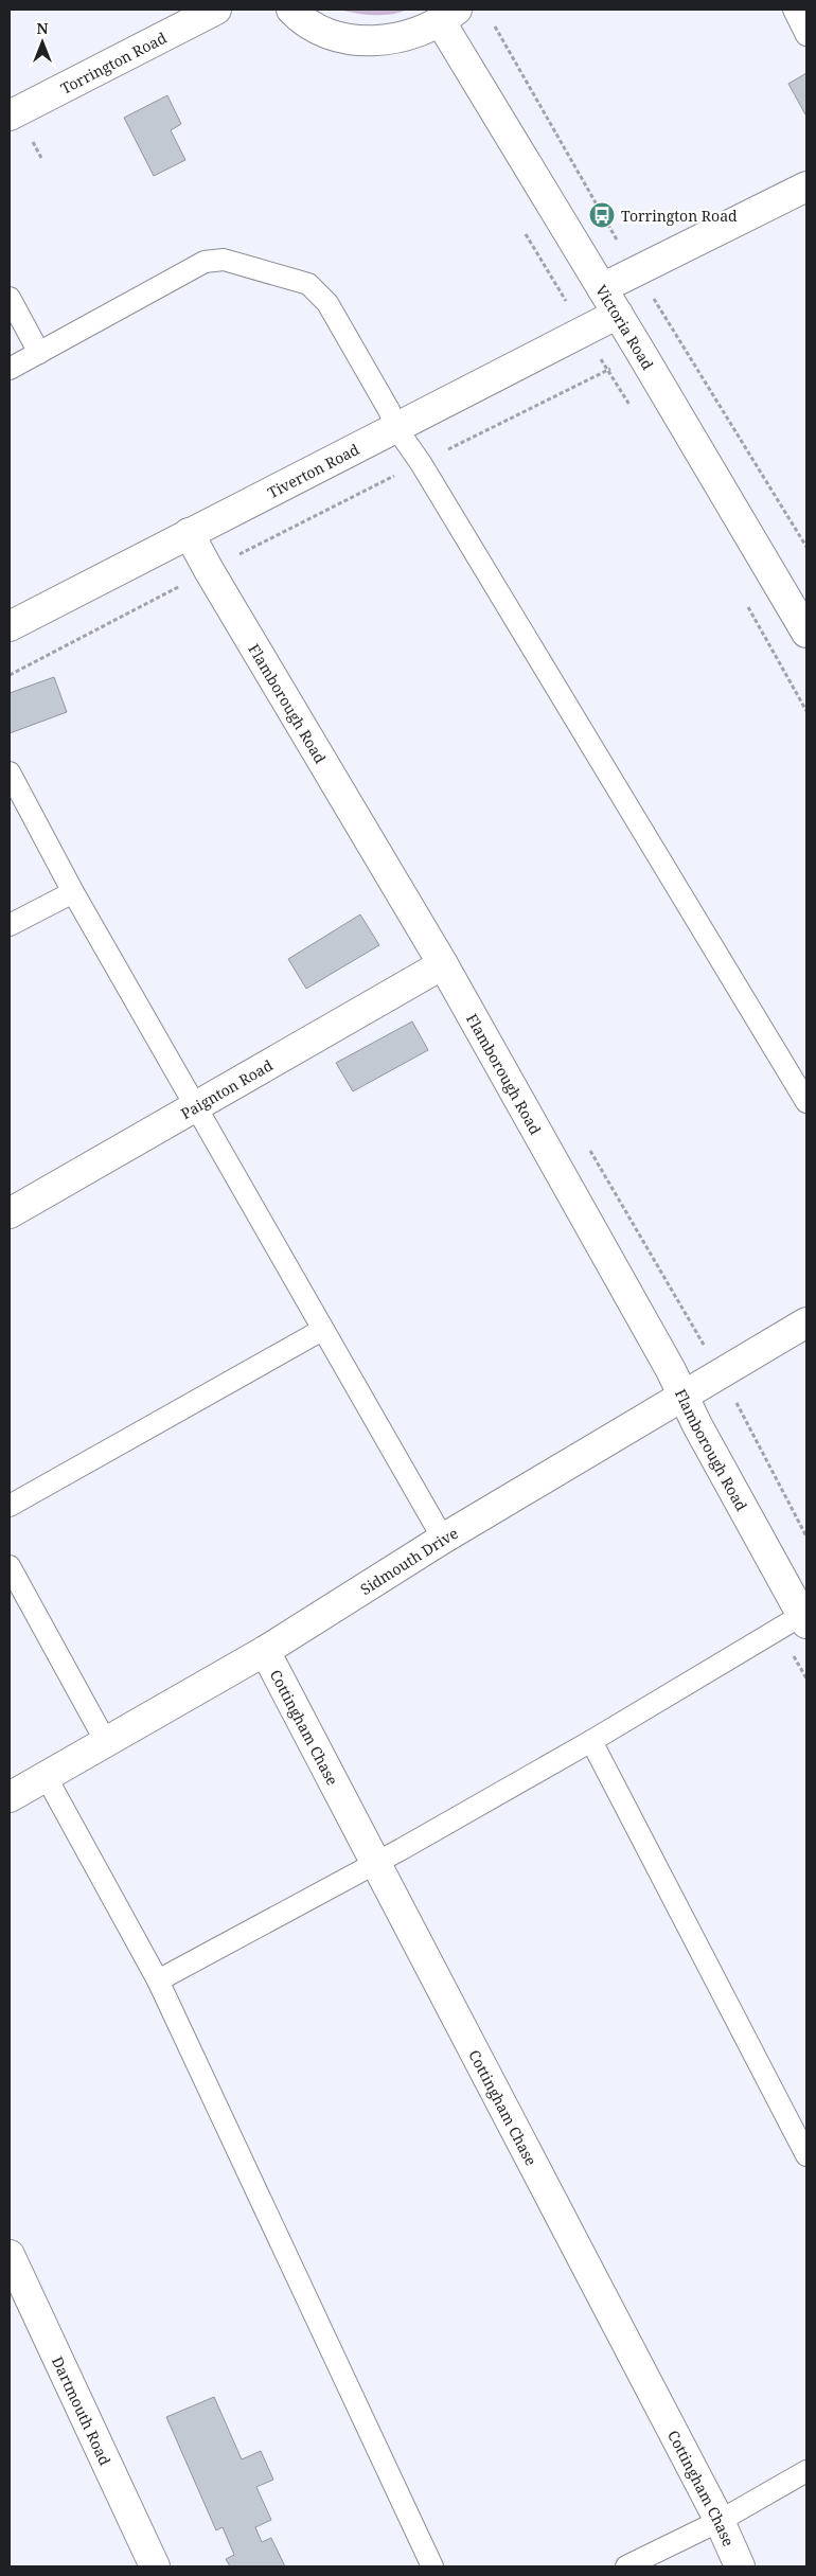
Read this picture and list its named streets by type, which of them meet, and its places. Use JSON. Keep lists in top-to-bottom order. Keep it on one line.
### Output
{"streets":{"street":["Torrington Road","Victoria Road","Tiverton Road","Flamborough Road","Paignton Road","Sidmouth Drive","Cottingham Chase","Dartmouth Road"]},"crossings":[["Victoria Road","Tiverton Road"],["Tiverton Road","Flamborough Road"],["Flamborough Road","Paignton Road"],["Flamborough Road","Sidmouth Drive"],["Sidmouth Drive","Cottingham Chase"]],"places":{"bus stop":["Torrington Road"]},"north":"top"}
